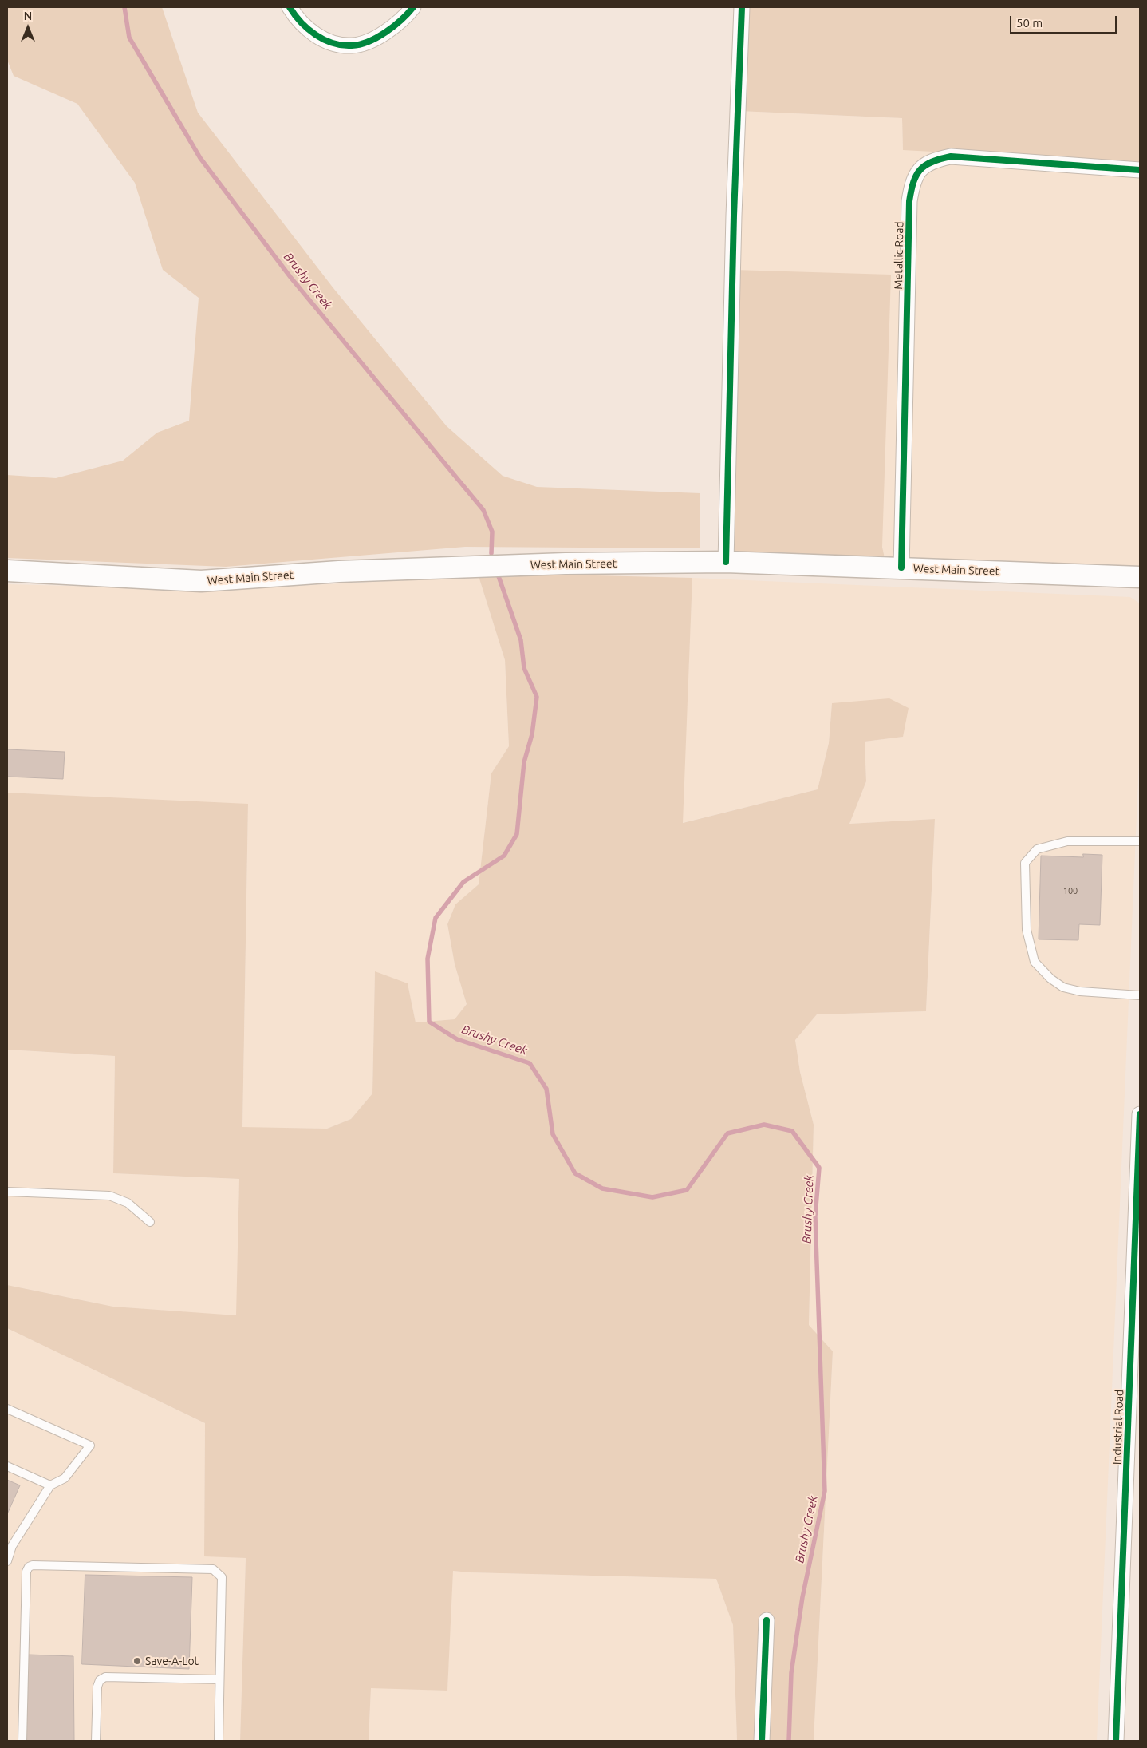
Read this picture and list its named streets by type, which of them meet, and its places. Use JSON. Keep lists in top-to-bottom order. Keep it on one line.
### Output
{"streets":{"main road":["West Main Street"],"street":["Metallic Road","Industrial Road"]},"crossings":[["Metallic Road","West Main Street"]],"water":["Brushy Creek"],"places":["Save-A-Lot"],"house_numbers":["100"],"scale_bar":"50 m","north":"top"}
